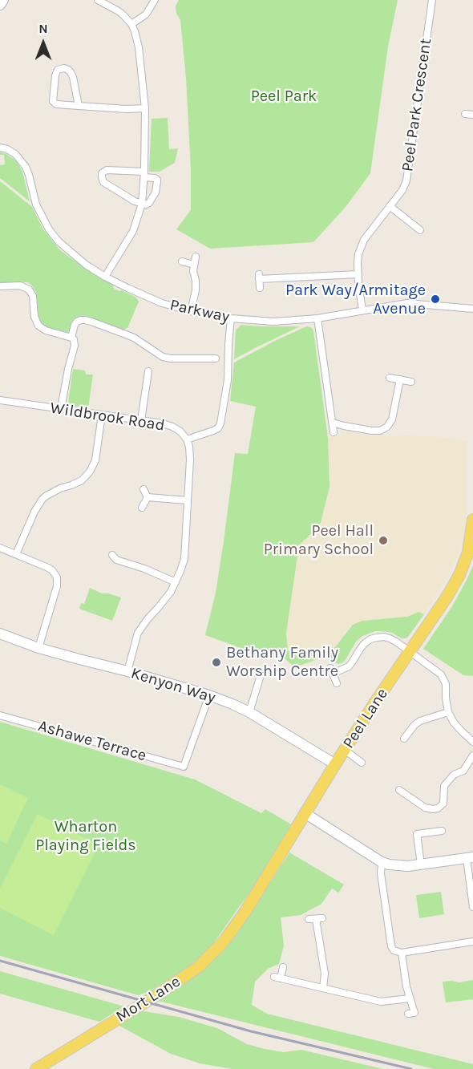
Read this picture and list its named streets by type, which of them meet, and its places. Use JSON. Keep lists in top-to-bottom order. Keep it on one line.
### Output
{"streets":{"main road":["Peel Lane","Mort Lane"],"street":["Peel Park Crescent","Parkway","Wildbrook Road","Kenyon Way","Ashawe Terrace"]},"crossings":[["Peel Park Crescent","Parkway"],["Kenyon Way","Peel Lane"],["Kenyon Way","Ashawe Terrace"],["Peel Lane","Mort Lane"]],"parks":["Peel Park","Wharton Playing Fields"],"places":["Park Way/Armitage Avenue","Peel Hall Primary School","Bethany Family Worship Centre"],"north":"top"}
